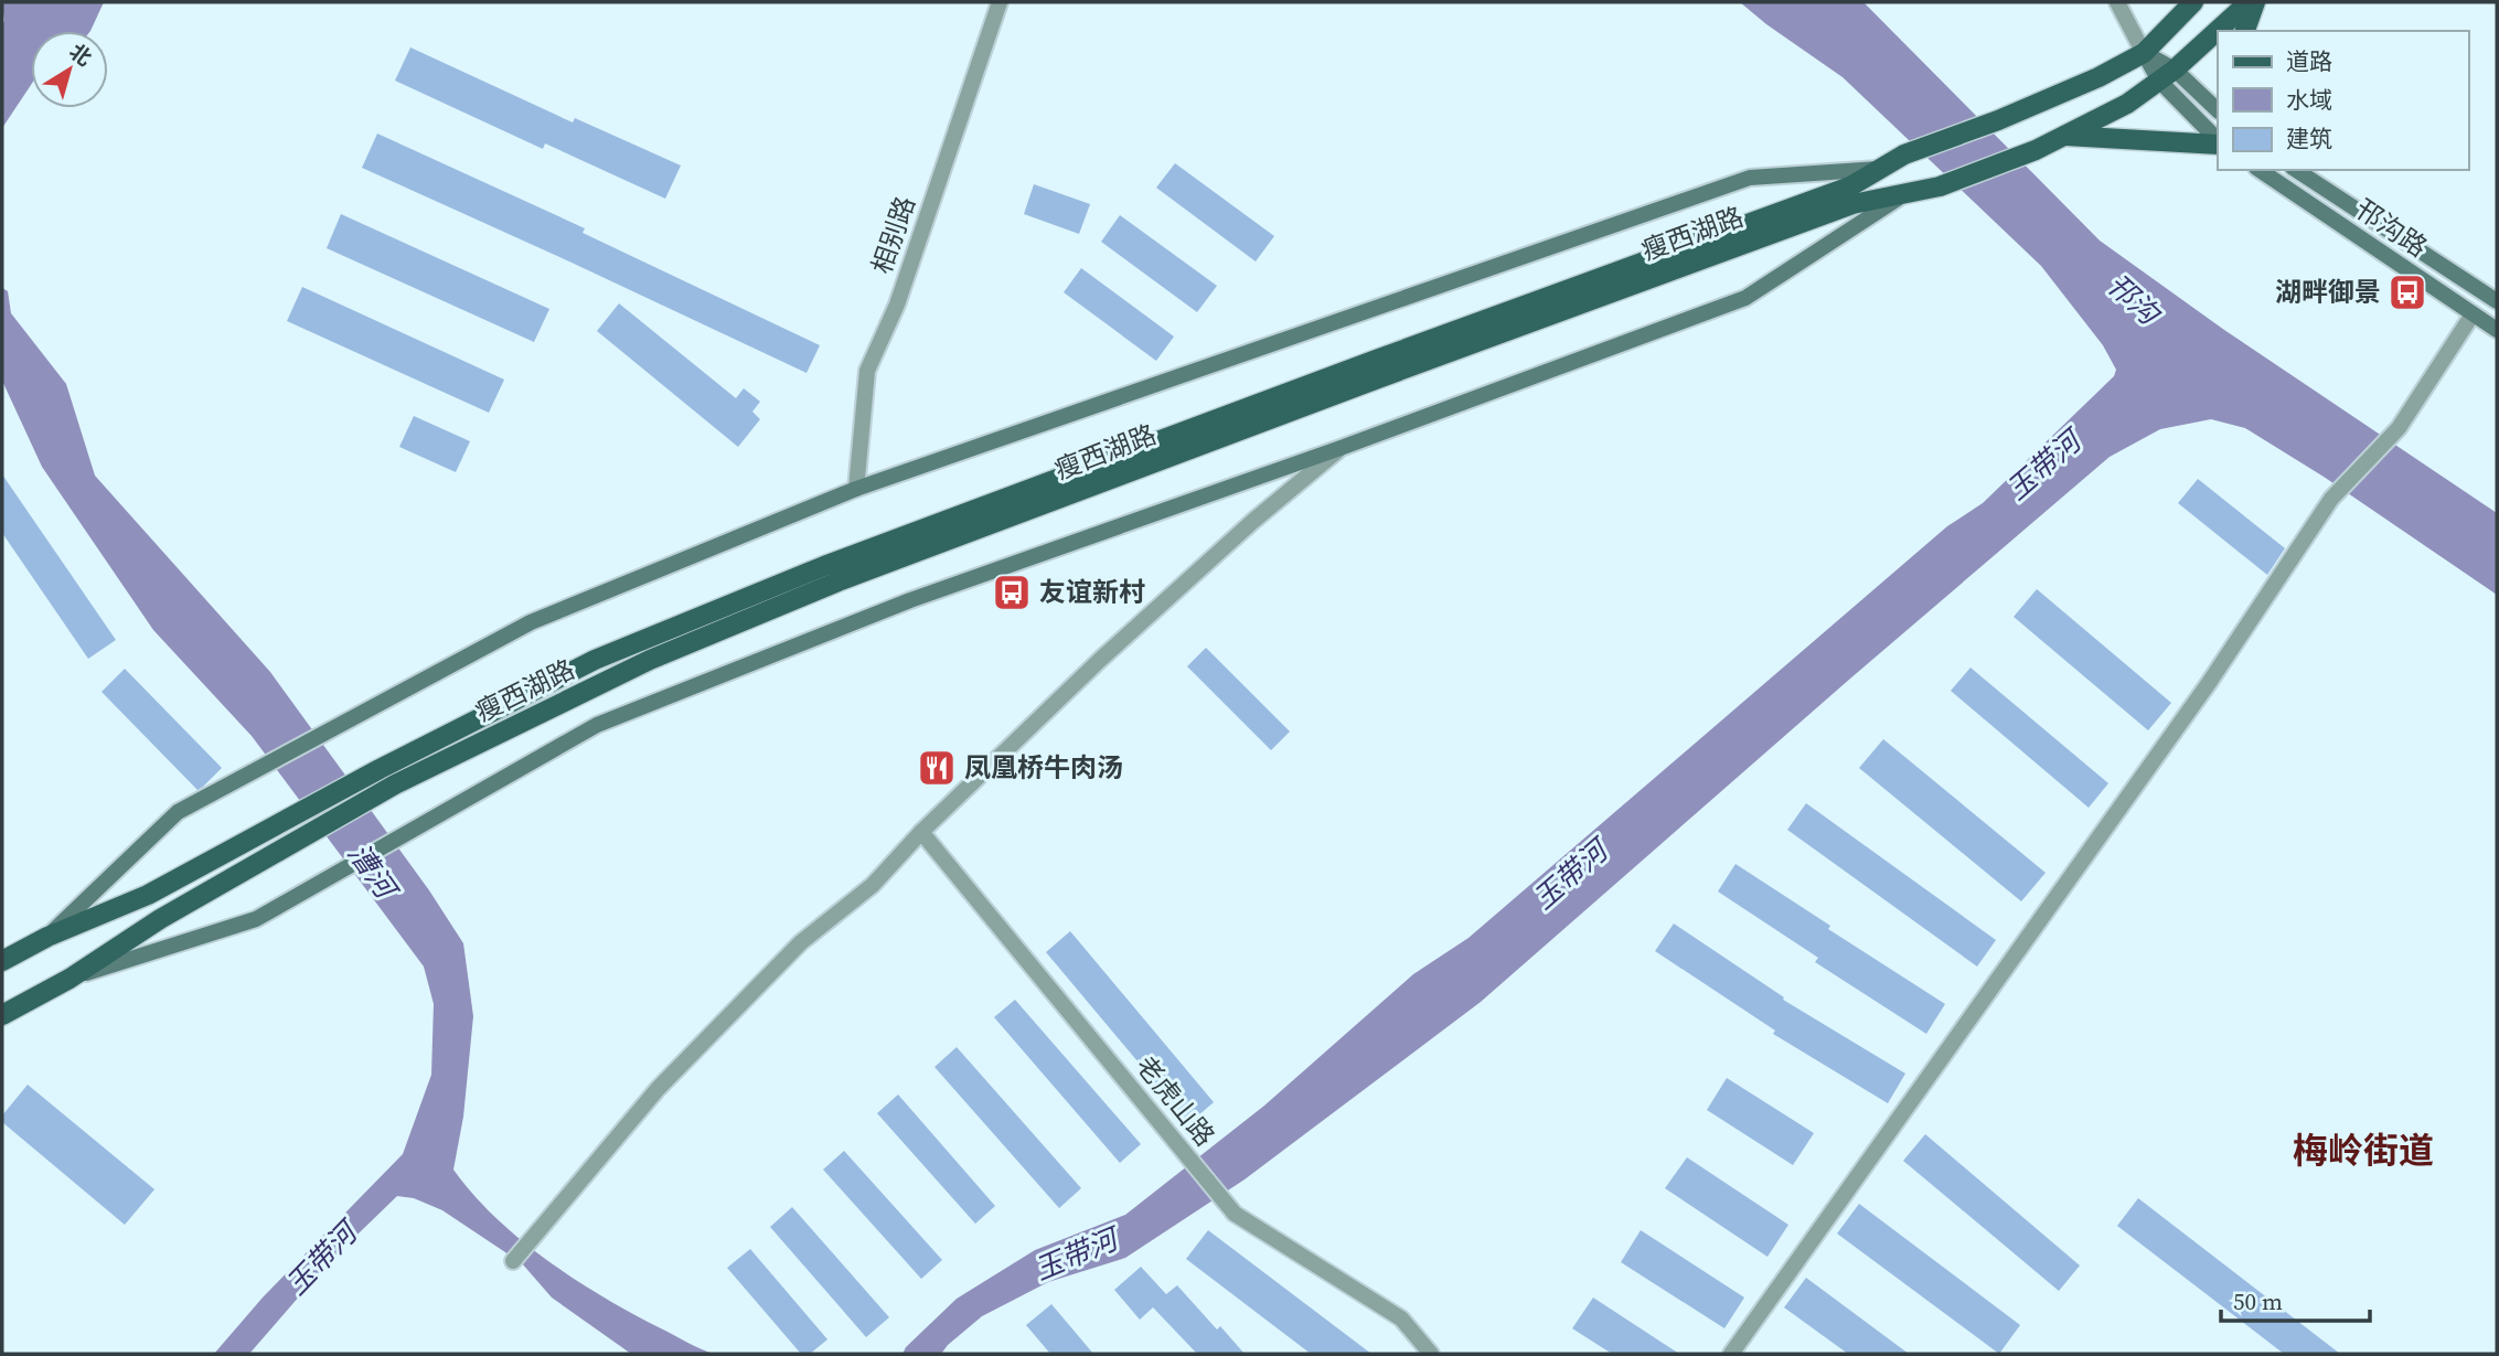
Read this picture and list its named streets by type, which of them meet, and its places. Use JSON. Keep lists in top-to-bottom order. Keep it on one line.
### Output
{"streets":{"main road":["瘦西湖路"],"street":["邗沟路","相别路","老虎山路"]},"districts":["梅岭街道"],"water":["邗沟","玉带河","漕河"],"places":{"bus stop":["湖畔御景","友谊新村"],"restaurant":["凤凰桥牛肉汤"]},"legend":["道路","水域","建筑"],"scale_bar":"50 m","north":"top right"}
